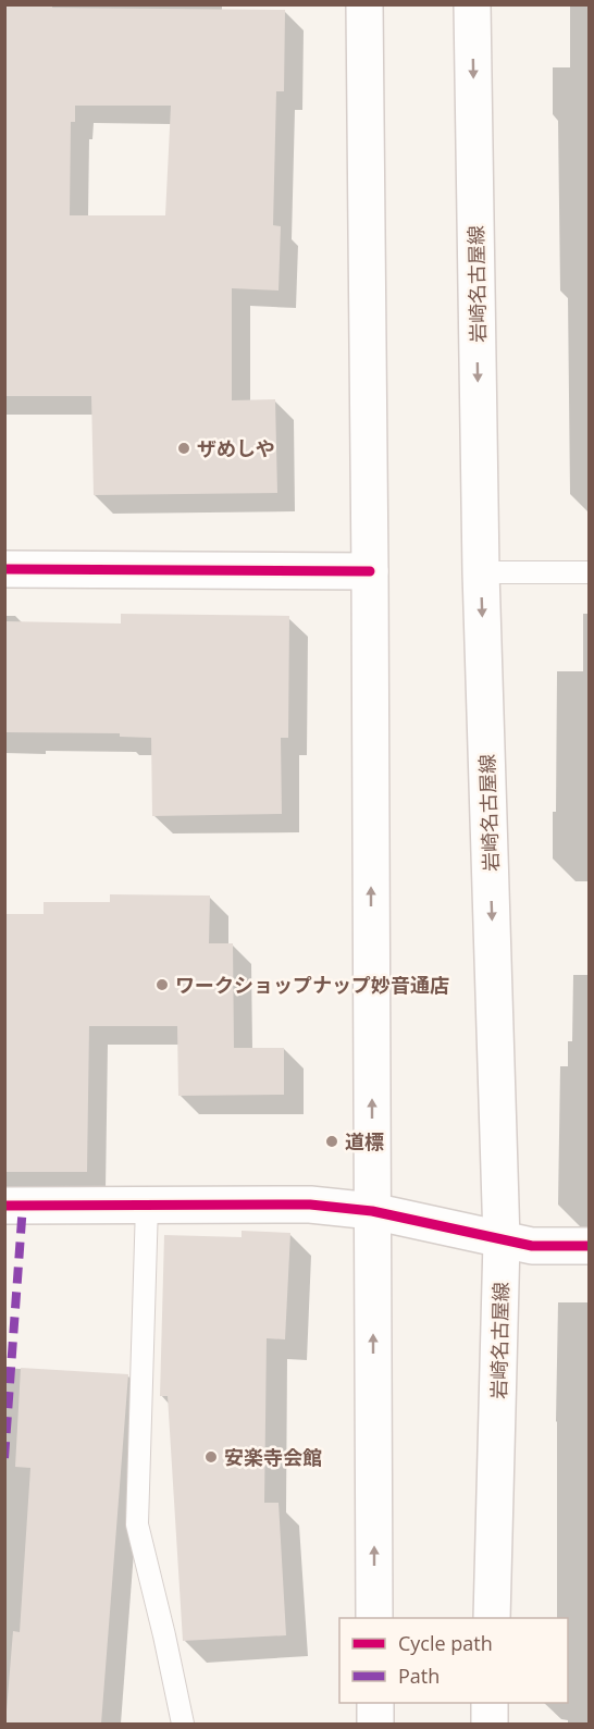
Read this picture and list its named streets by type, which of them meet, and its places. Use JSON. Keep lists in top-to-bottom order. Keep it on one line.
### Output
{"streets":{"main road":["岩崎名古屋線"]},"places":["ザめしや","ワークショップナップ妙音通店","道標","安楽寺会館"],"legend":["Cycle path","Path"]}
